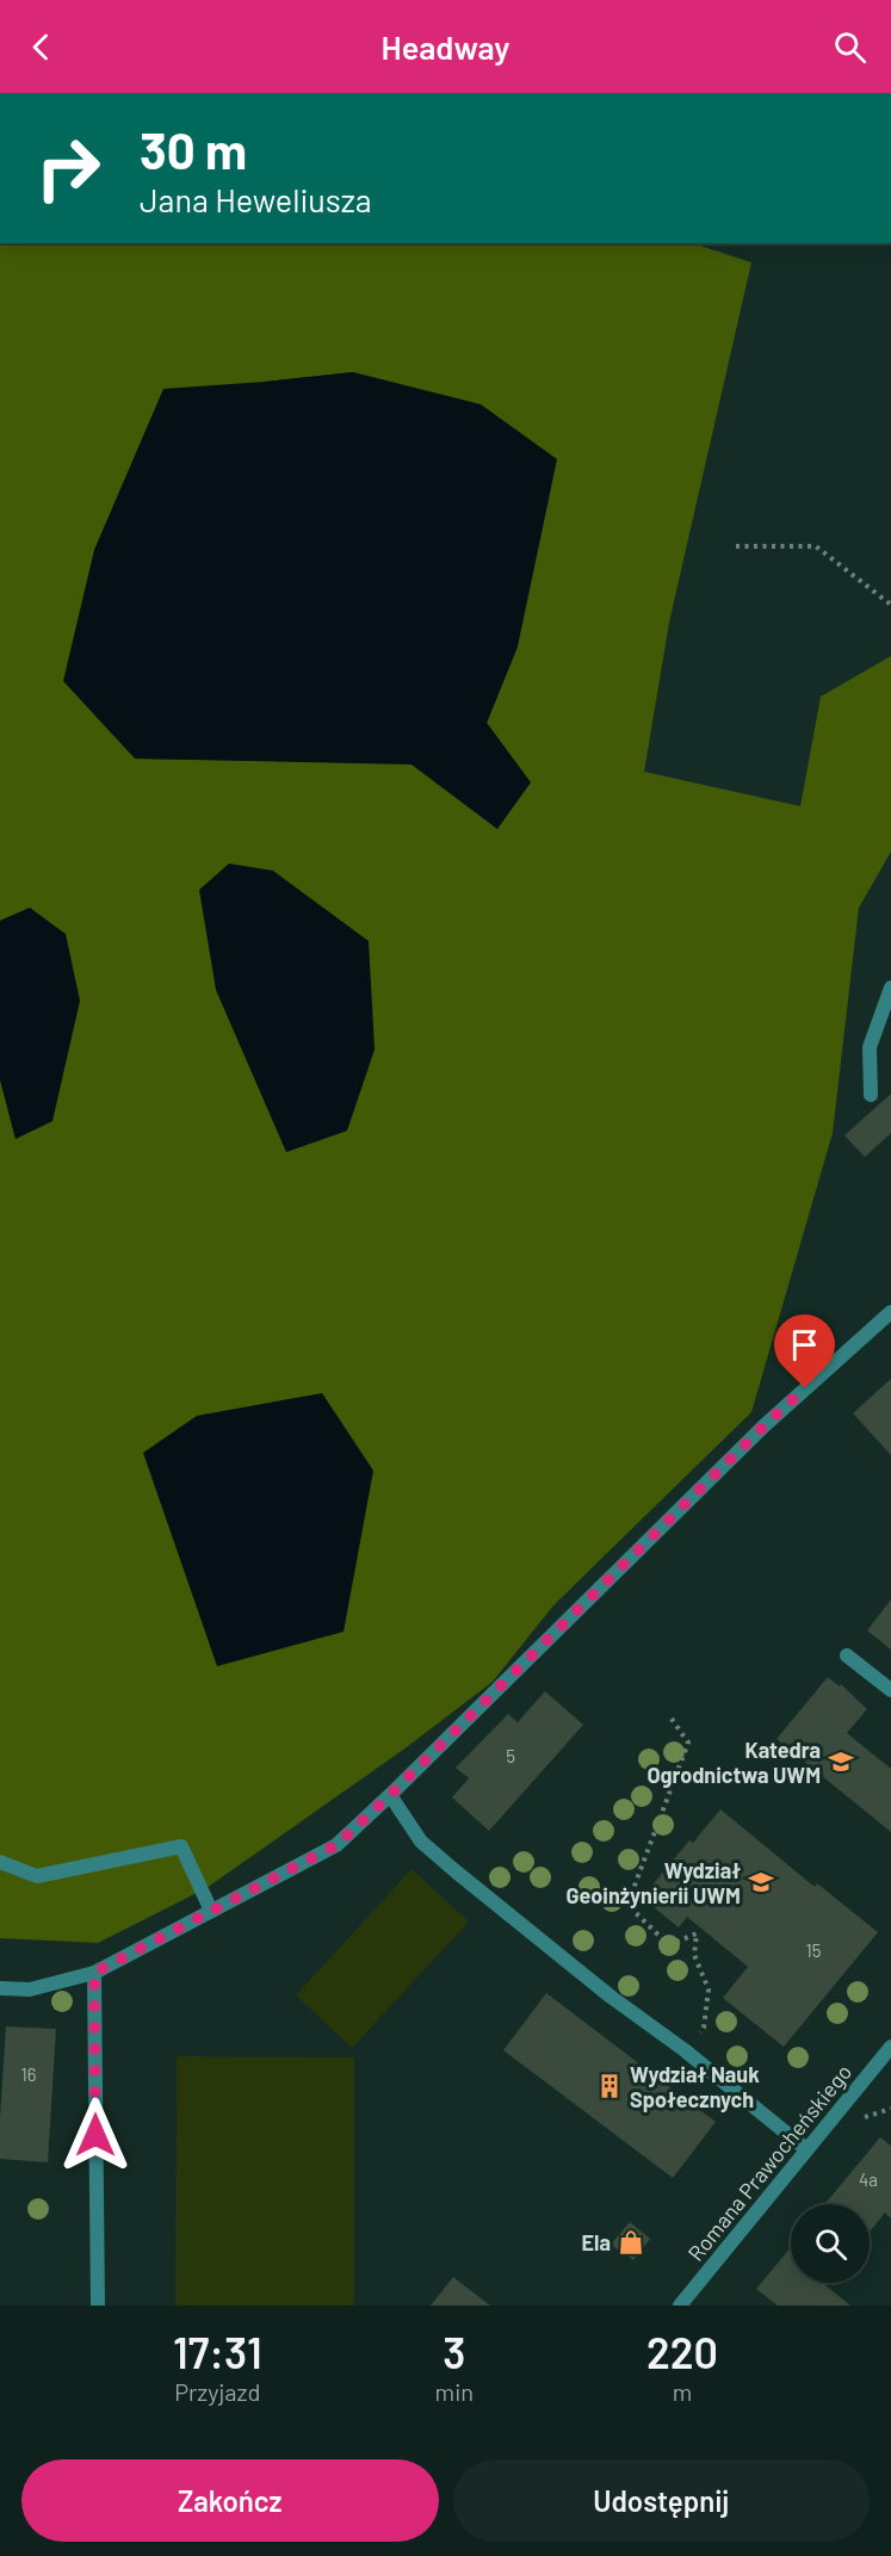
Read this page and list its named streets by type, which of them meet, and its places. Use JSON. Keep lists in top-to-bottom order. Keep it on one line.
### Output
{"streets":{"street":["Romana Prawocheńskiego"]},"places":{"school or university":["Katedra Ogrodnictwa UWM","Wydział Geoinżynierii UWM"],"building":["Wydział Nauk Społecznych"],"shop":["Ela"]},"house_numbers":["5","15","16","4a"],"page":{"header":"Headway","turn":["30 m","Jana Heweliusza"],"eta":["17:31","Przyjazd","3","min","220","m"],"buttons":["Zakończ","Udostępnij"]}}
